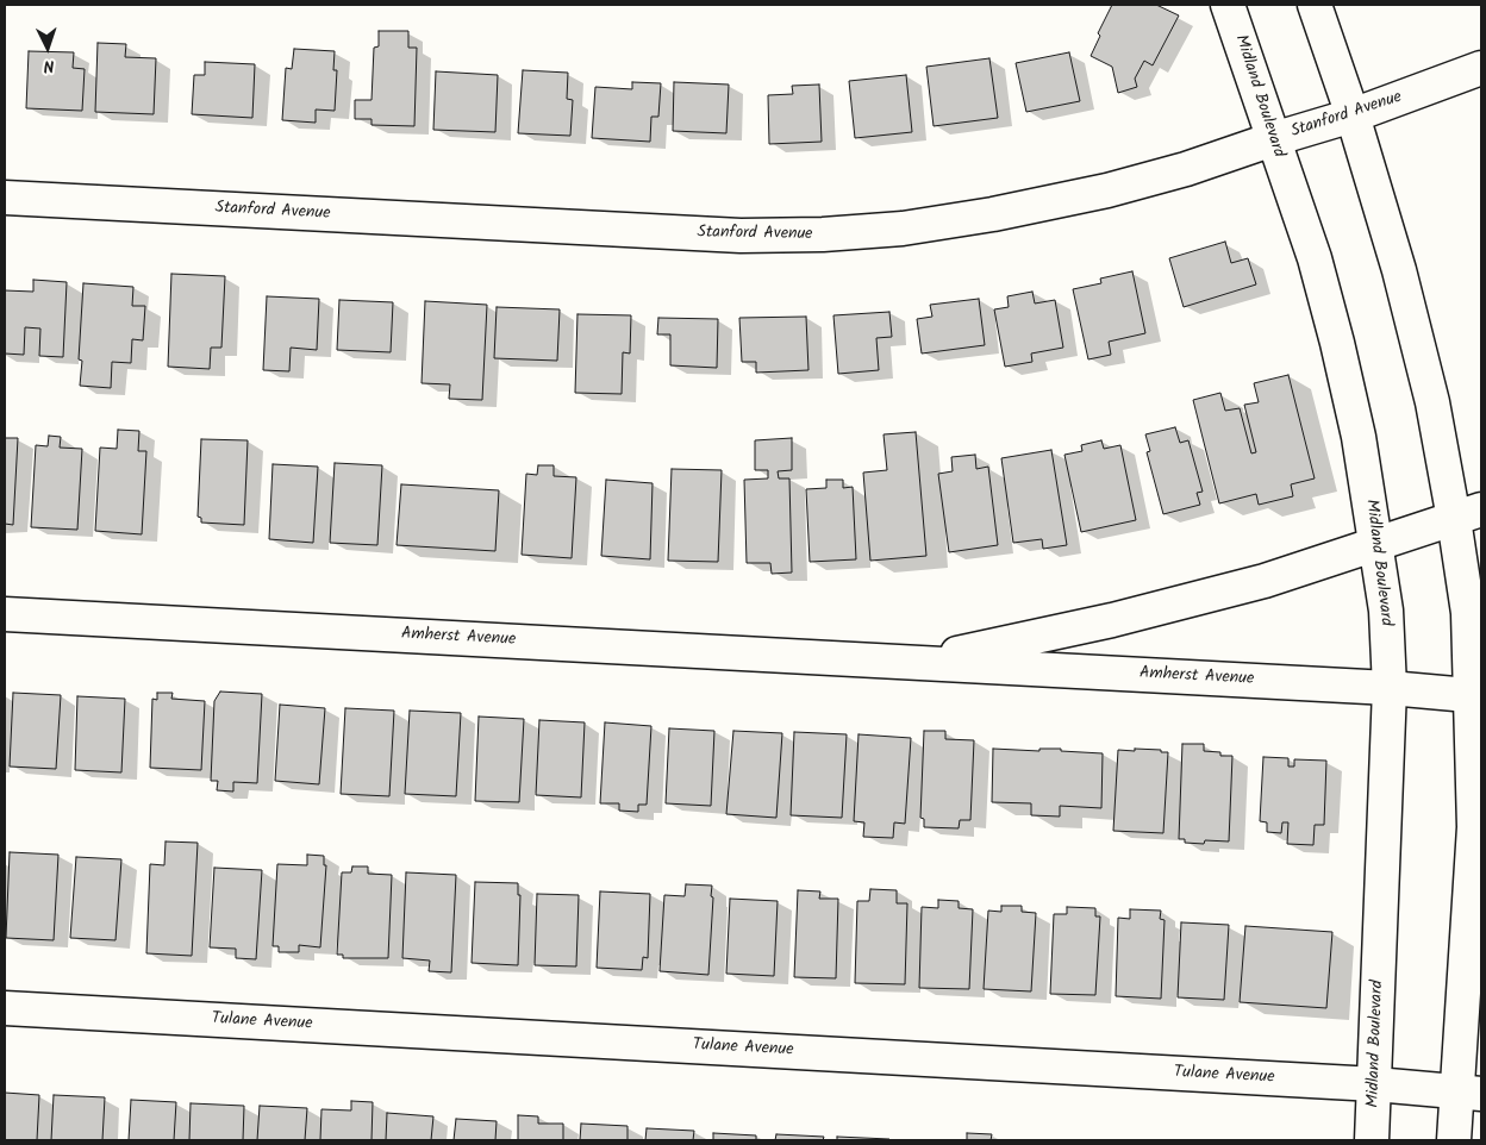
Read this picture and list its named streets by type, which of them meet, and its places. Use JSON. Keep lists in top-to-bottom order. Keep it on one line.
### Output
{"streets":{"street":["Midland Boulevard","Stanford Avenue","Amherst Avenue","Tulane Avenue"]},"crossings":[["Midland Boulevard","Stanford Avenue"],["Midland Boulevard","Amherst Avenue"],["Midland Boulevard","Tulane Avenue"]],"north":"bottom"}
